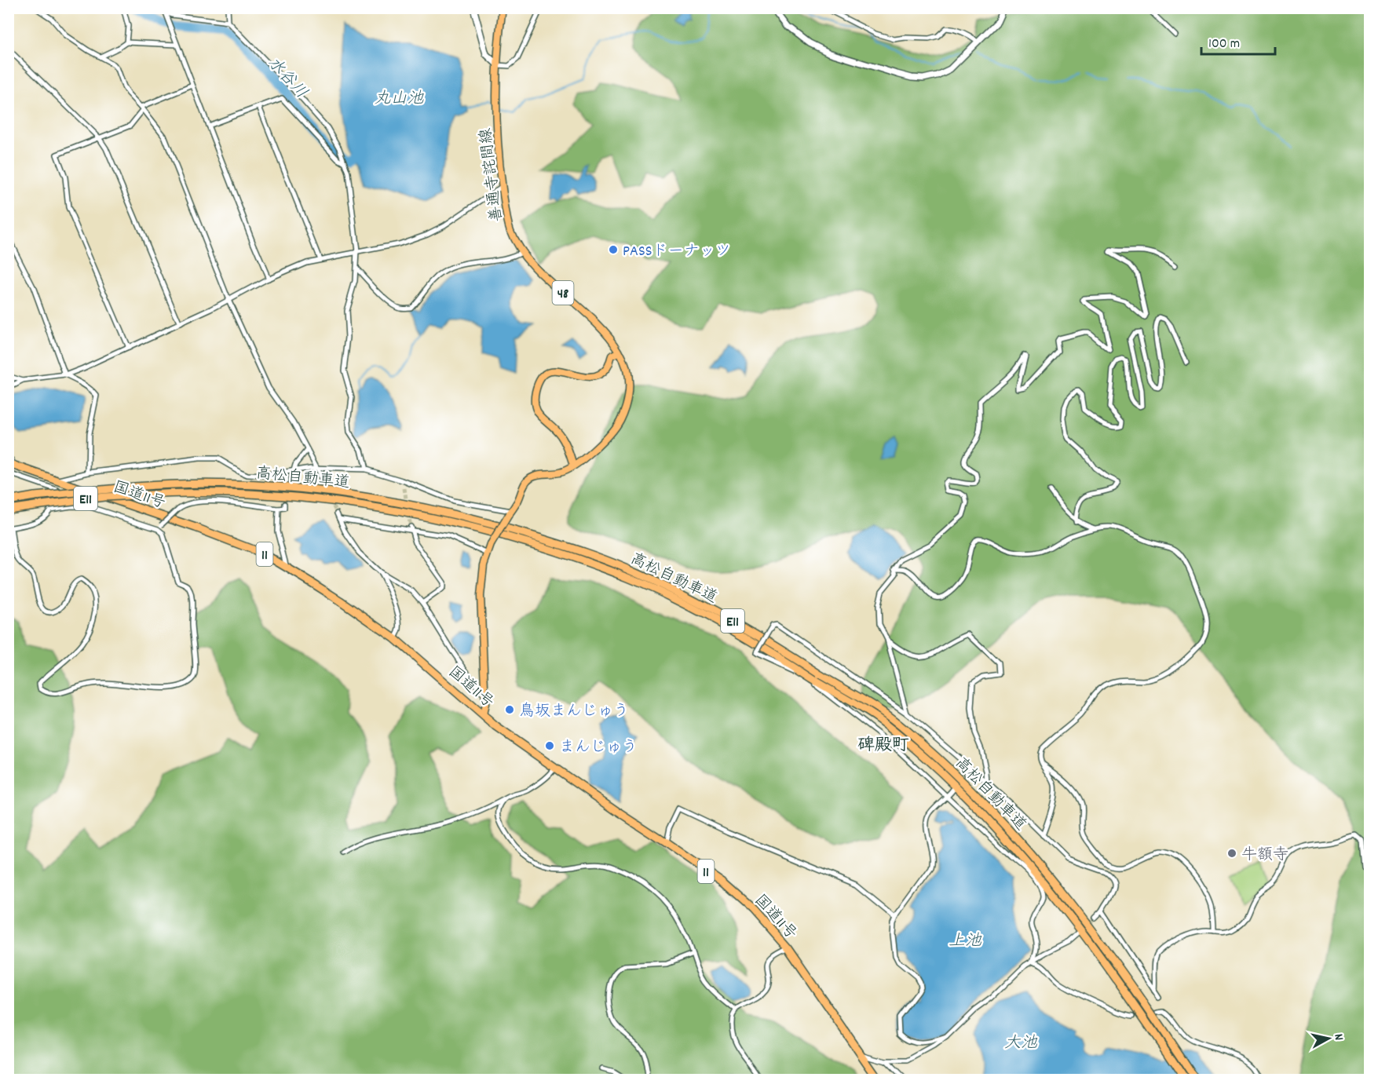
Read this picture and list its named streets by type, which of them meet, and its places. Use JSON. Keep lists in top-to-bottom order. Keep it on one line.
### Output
{"streets":{"highway":["高松自動車道","国道11号","E11","11"],"main road":["善通寺詫間線","48"]},"crossings":[["善通寺詫間線","国道11号"]],"districts":["碑殿町"],"water":["水谷川","丸山池","上池","大池"],"places":["PASSドーナッツ","鳥坂まんじゅう","まんじゅう","牛額寺"],"scale_bar":"100 m","north":"right"}
